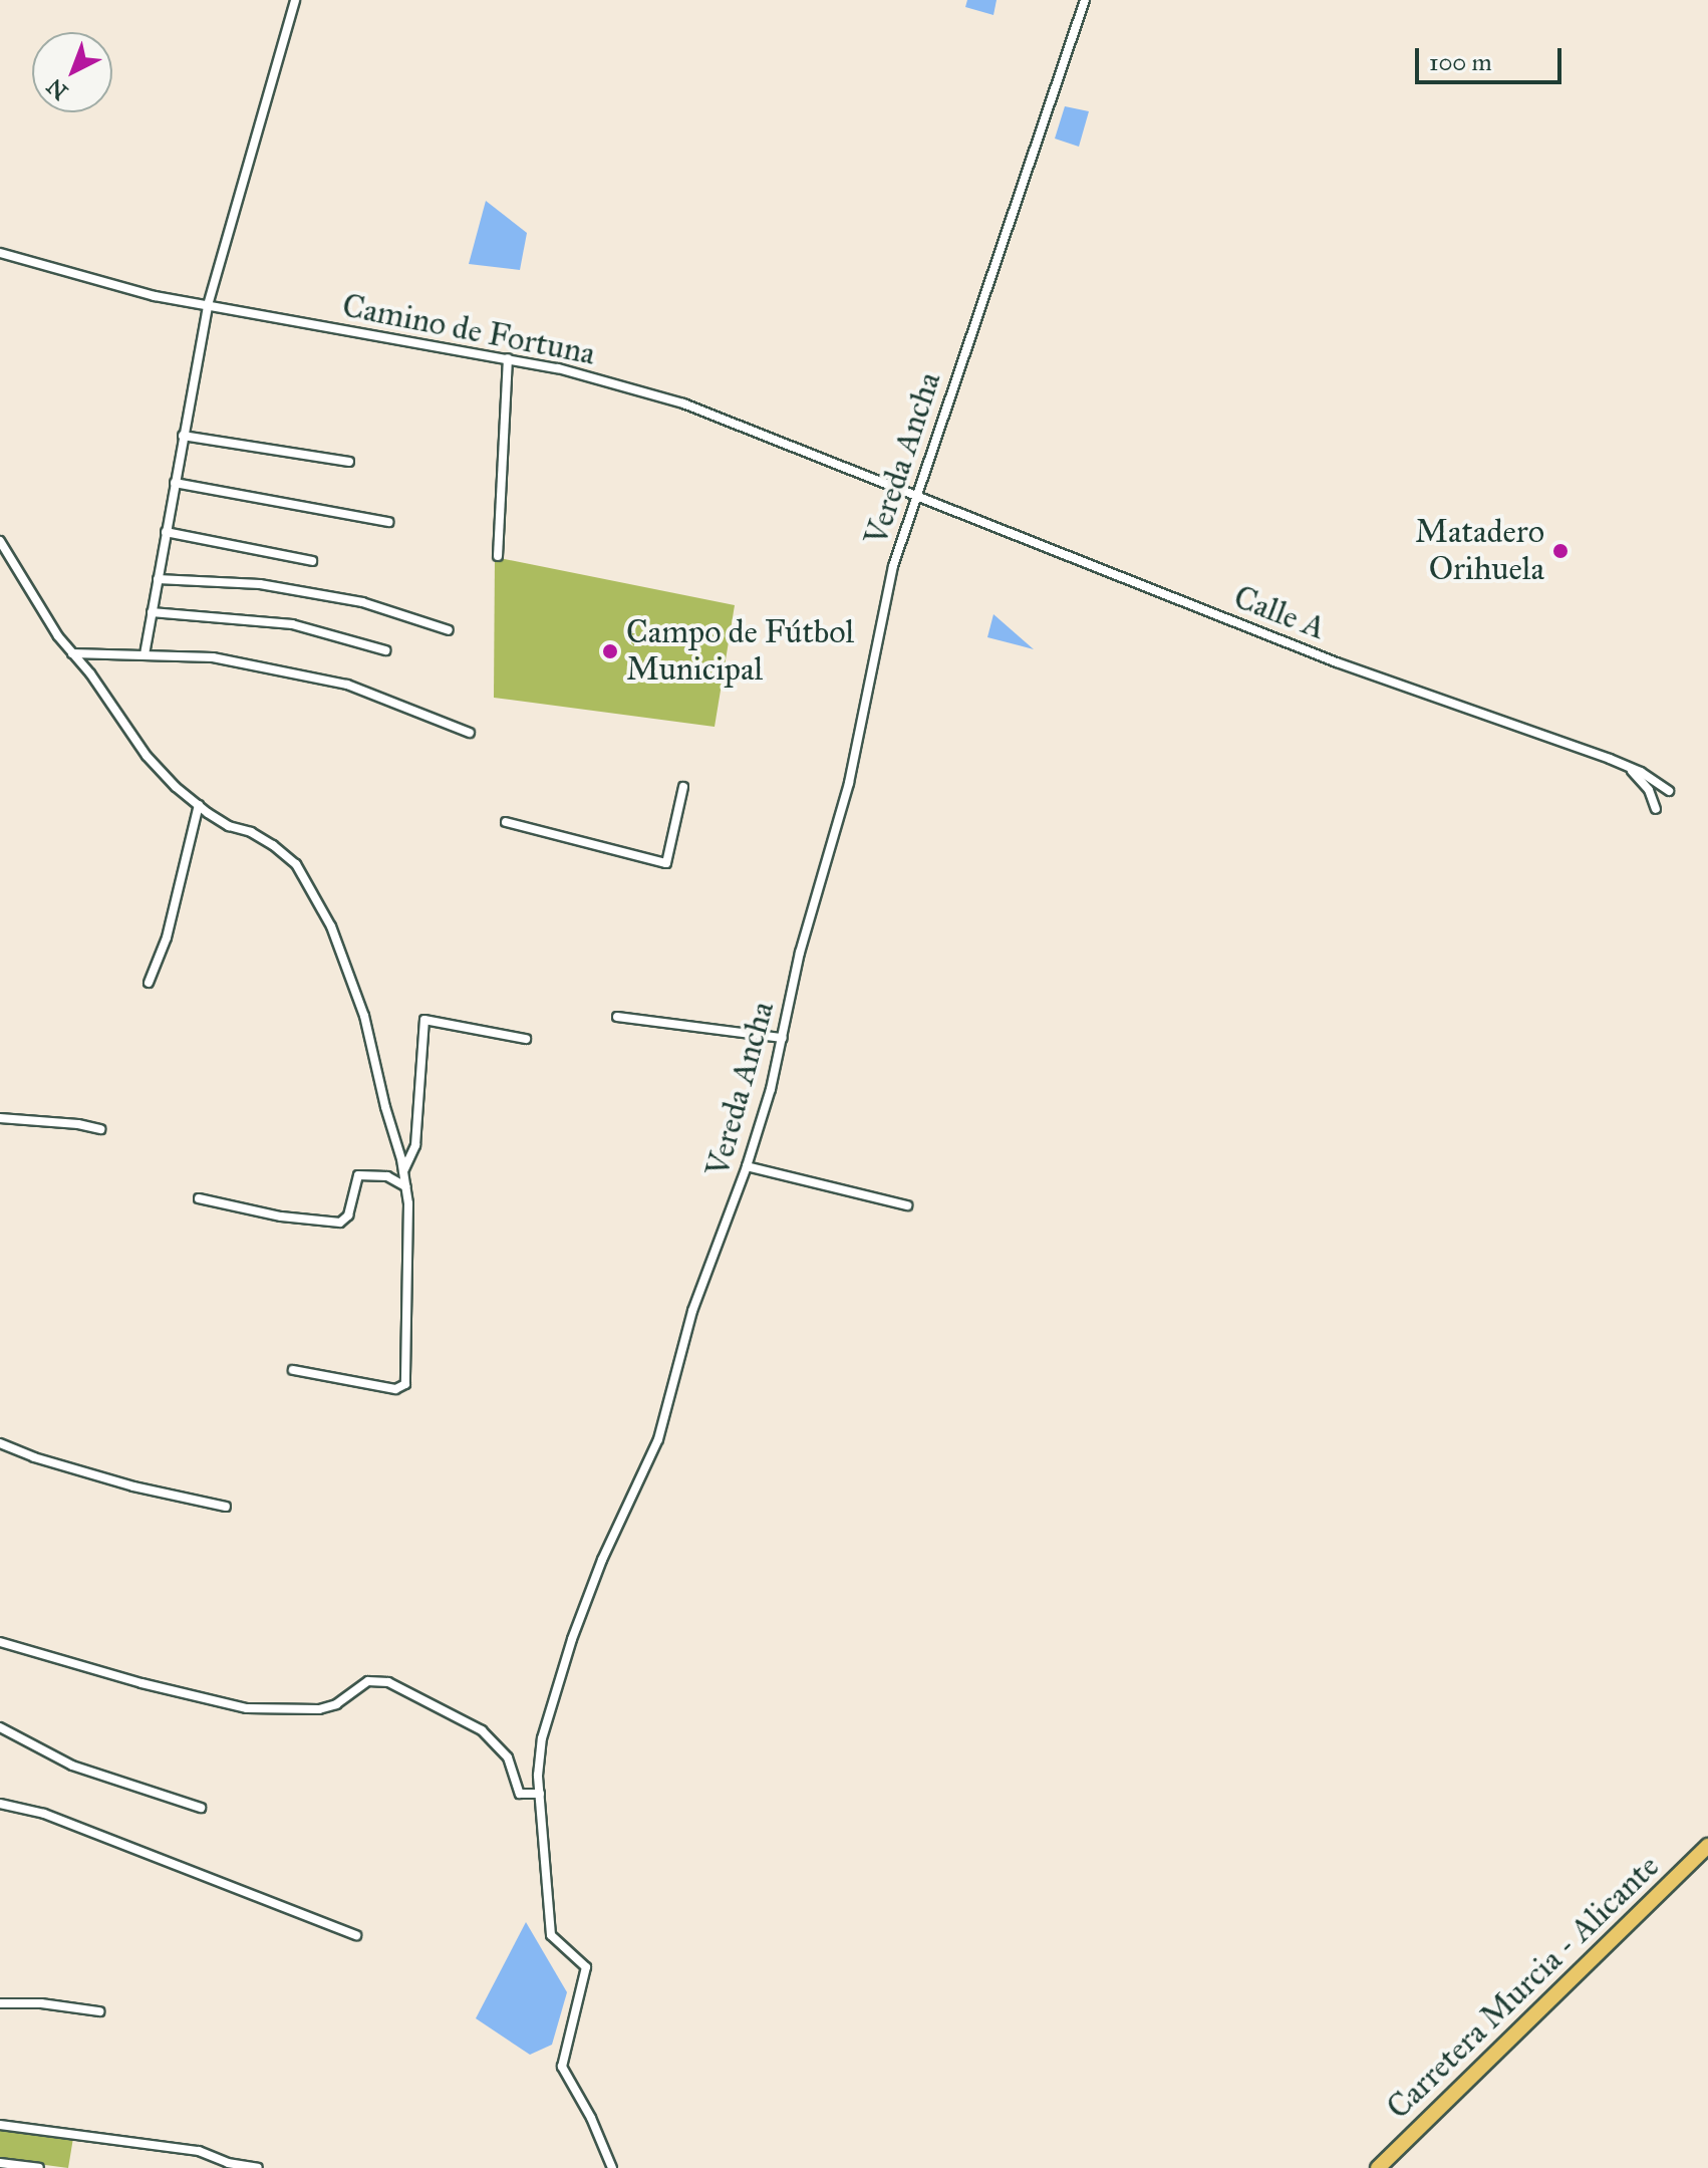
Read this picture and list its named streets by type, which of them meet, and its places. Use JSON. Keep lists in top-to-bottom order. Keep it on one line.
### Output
{"streets":{"highway":["Carretera Murcia - Alicante"],"street":["Camino de Fortuna","Vereda Ancha","Calle A"]},"crossings":[["Camino de Fortuna","Vereda Ancha"],["Camino de Fortuna","Calle A"],["Vereda Ancha","Calle A"]],"places":["Matadero Orihuela","Campo de Fútbol Municipal"],"scale_bar":"100 m","north":"bottom left"}
